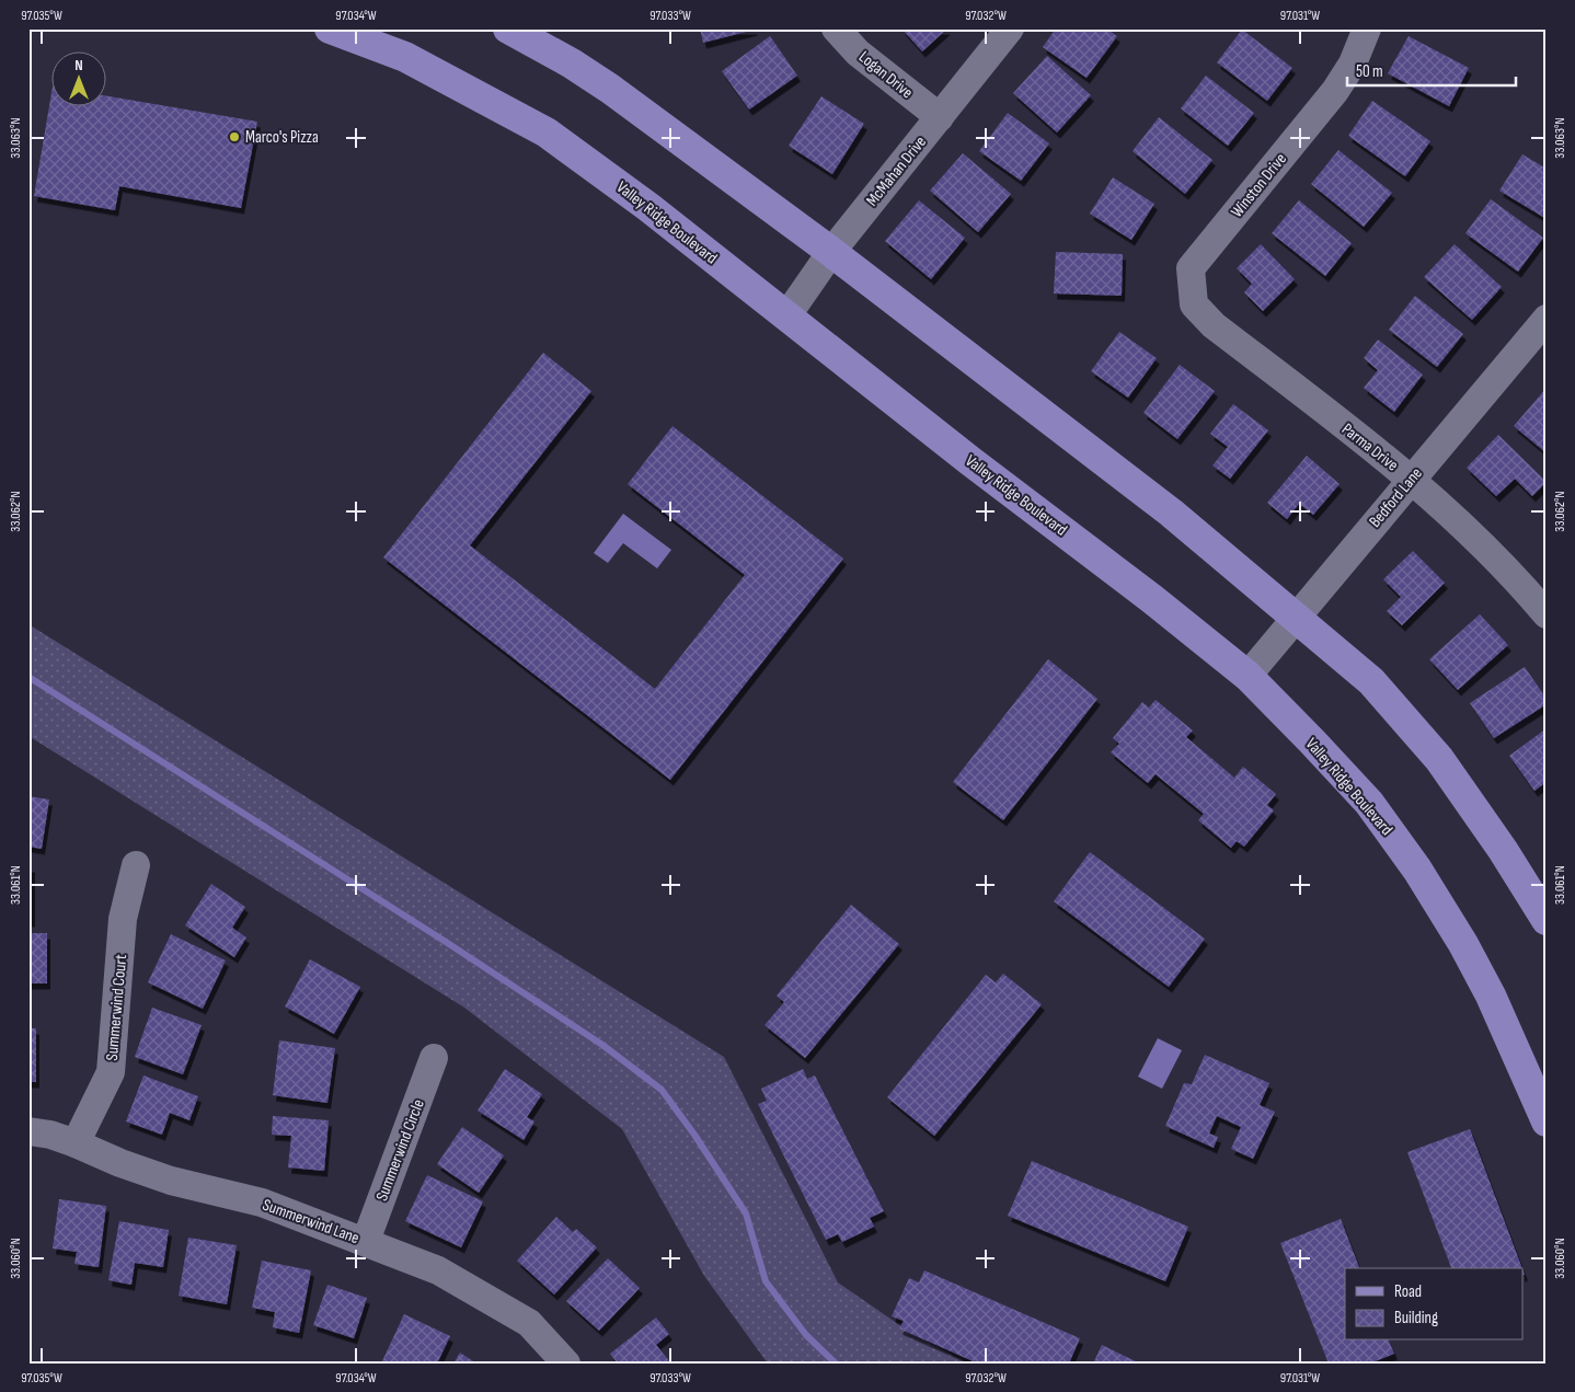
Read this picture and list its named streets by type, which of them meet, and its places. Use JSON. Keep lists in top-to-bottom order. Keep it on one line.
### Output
{"streets":{"main road":["Valley Ridge Boulevard"],"street":["Logan Drive","McMahan Drive","Winston Drive","Parma Drive","Bedford Lane","Summerwind Court","Summerwind Circle","Summerwind Lane"]},"crossings":[["Logan Drive","McMahan Drive"],["McMahan Drive","Valley Ridge Boulevard"],["Winston Drive","Parma Drive"],["Valley Ridge Boulevard","Bedford Lane"],["Parma Drive","Bedford Lane"],["Summerwind Court","Summerwind Lane"],["Summerwind Circle","Summerwind Lane"]],"places":["Marco's Pizza"],"legend":["Road","Building"],"scale_bar":"50 m","north":"top","coordinates":["97.035°W","97.034°W","97.033°W","97.032°W","97.031°W","33.063°N","33.062°N","33.061°N","33.060°N"]}
